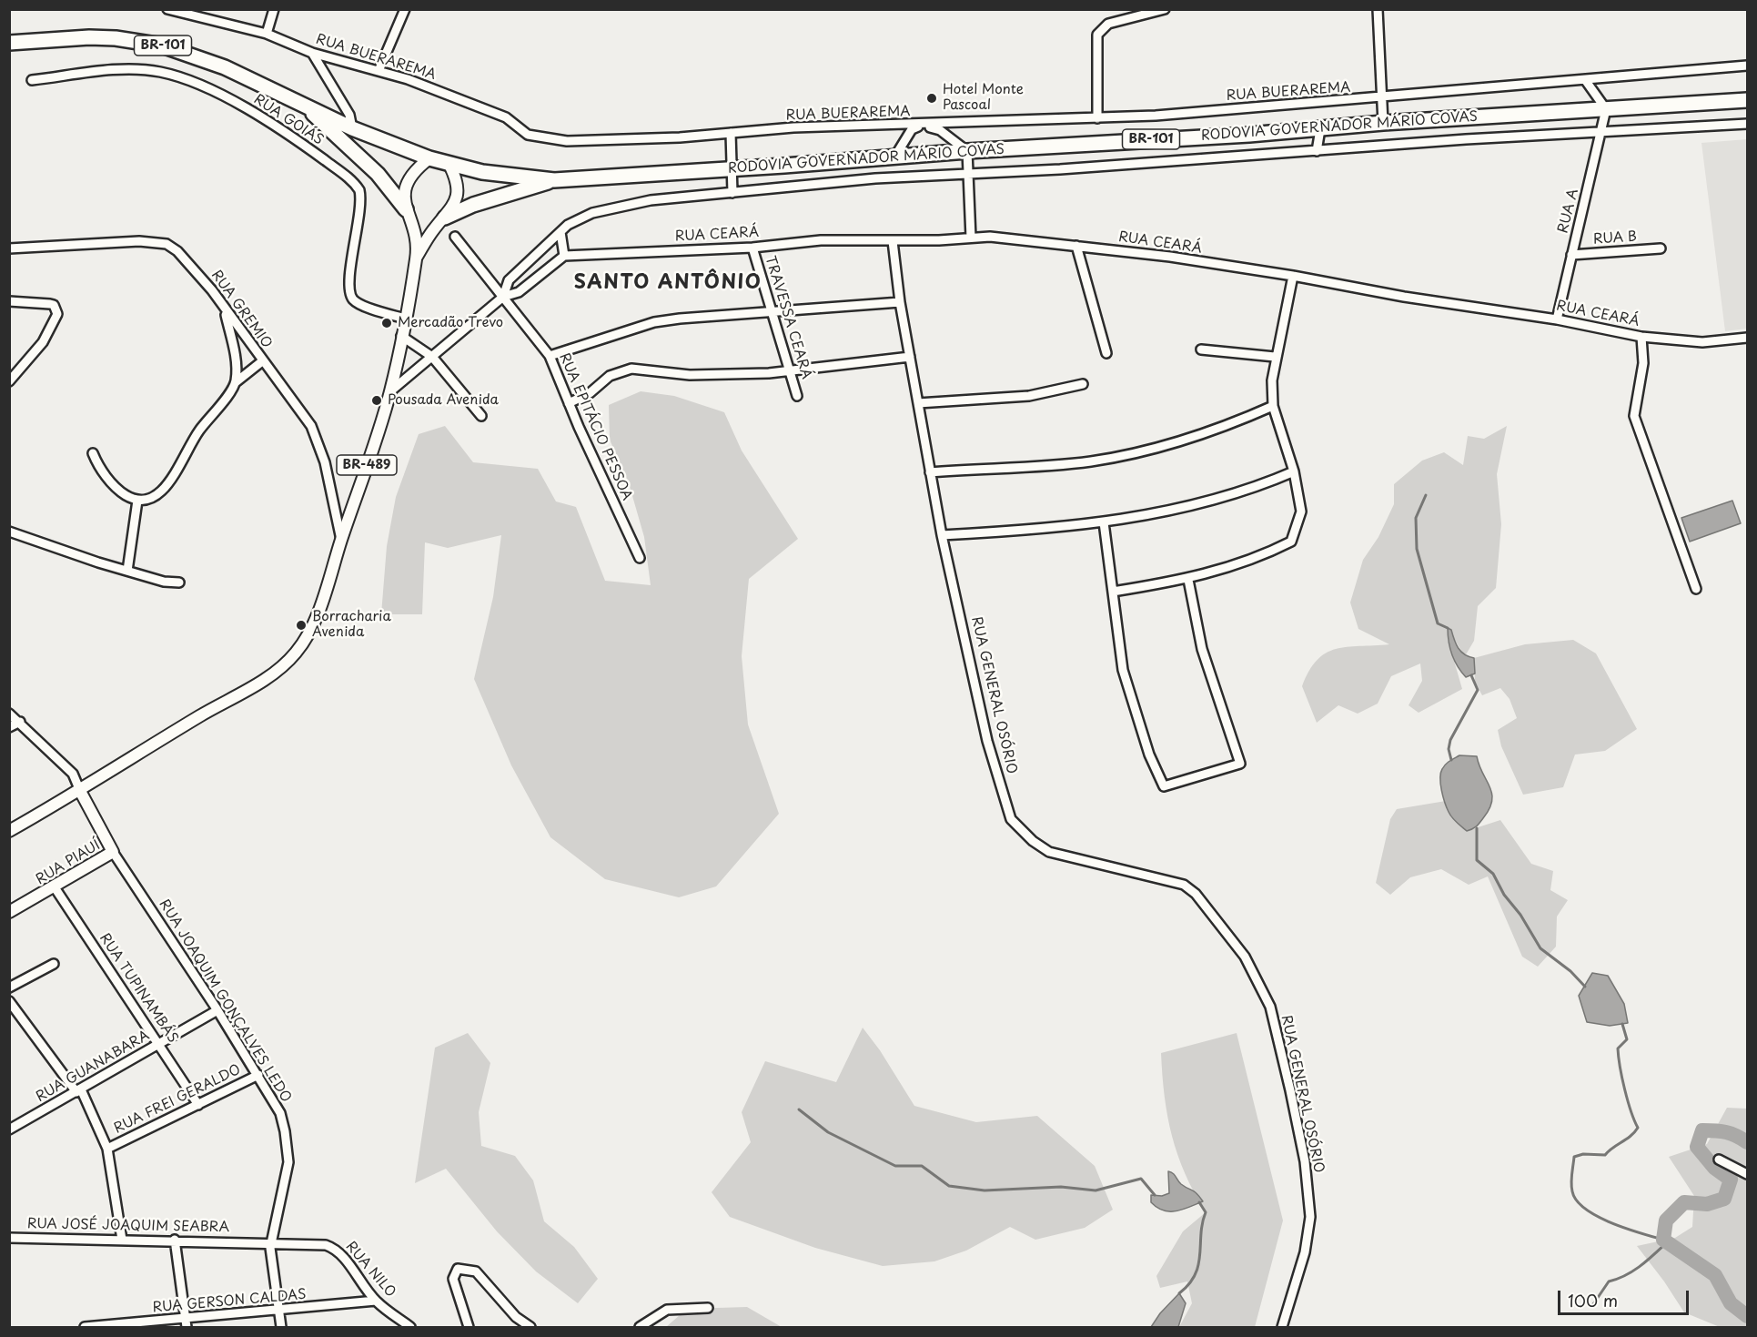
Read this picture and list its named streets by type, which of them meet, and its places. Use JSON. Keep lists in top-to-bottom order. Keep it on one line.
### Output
{"streets":{"highway":["BR-101","RODOVIA GOVERNADOR MÁRIO COVAS","BR-489"],"main road":["RUA PIAUÍ","RUA JOAQUIM GONÇALVES LEDO"],"street":["RUA BUERAREMA","RUA GOIÁS","RUA A","RUA CEARÁ","RUA B","RUA GREMIO","TRAVESSA CEARÁ","RUA EPITÁCIO PESSOA","RUA GENERAL OSÓRIO","RUA TUPINAMBÁS","RUA GUANABARA","RUA FREI GERALDO","RUA JOSÉ JOAQUIM SEABRA","RUA NILO","RUA GERSON CALDAS"]},"crossings":[["RUA GOIÁS","BR-489"],["RODOVIA GOVERNADOR MÁRIO COVAS","RUA A"],["RODOVIA GOVERNADOR MÁRIO COVAS","BR-489"],["RUA A","RUA CEARÁ"],["RUA A","RUA B"],["RUA CEARÁ","TRAVESSA CEARÁ"],["RUA CEARÁ","RUA GENERAL OSÓRIO"],["RUA GREMIO","BR-489"],["BR-489","RUA JOAQUIM GONÇALVES LEDO"],["RUA PIAUÍ","RUA TUPINAMBÁS"],["RUA PIAUÍ","RUA JOAQUIM GONÇALVES LEDO"],["RUA TUPINAMBÁS","RUA GUANABARA"],["RUA TUPINAMBÁS","RUA FREI GERALDO"],["RUA JOAQUIM GONÇALVES LEDO","RUA GUANABARA"],["RUA JOAQUIM GONÇALVES LEDO","RUA FREI GERALDO"],["RUA JOAQUIM GONÇALVES LEDO","RUA JOSÉ JOAQUIM SEABRA"],["RUA JOAQUIM GONÇALVES LEDO","RUA NILO"],["RUA JOSÉ JOAQUIM SEABRA","RUA NILO"],["RUA NILO","RUA GERSON CALDAS"]],"districts":["SANTO ANTÔNIO"],"places":["Hotel Monte Pascoal","Mercadão Trevo","Pousada Avenida","Borracharia Avenida"],"scale_bar":"100 m"}
